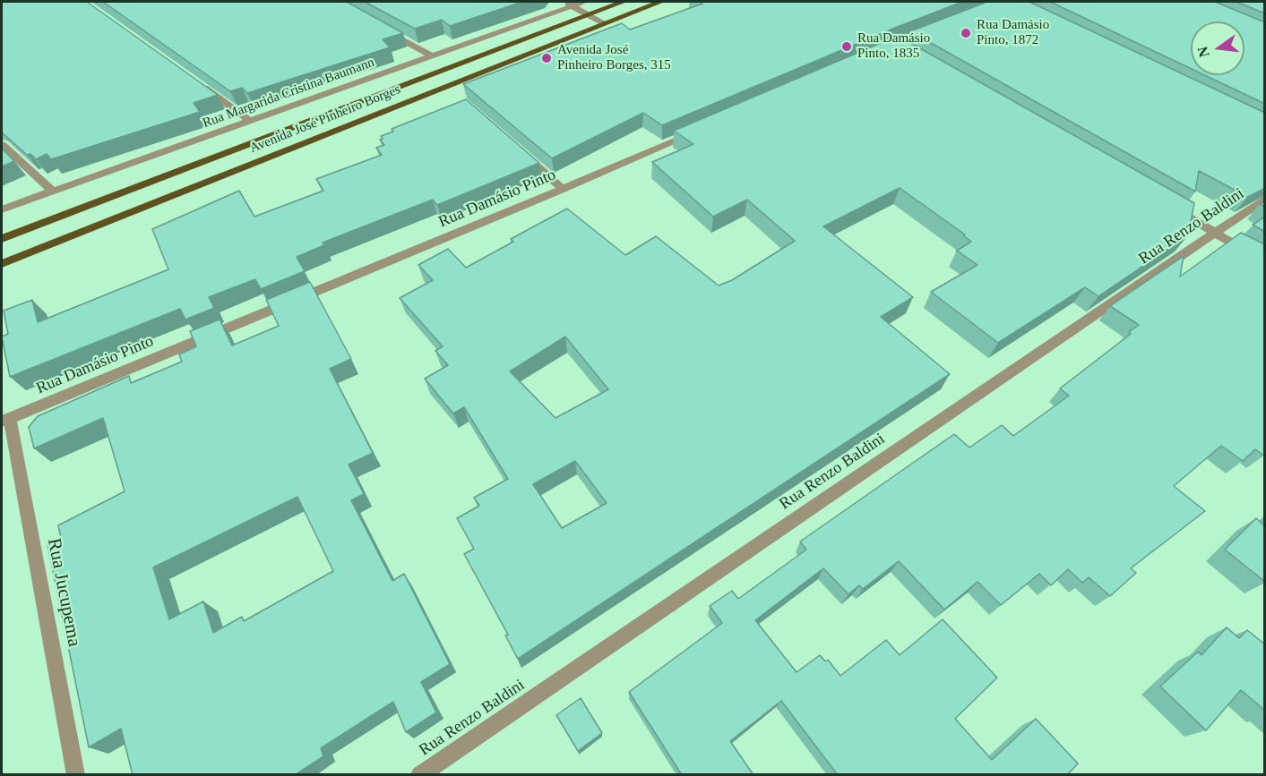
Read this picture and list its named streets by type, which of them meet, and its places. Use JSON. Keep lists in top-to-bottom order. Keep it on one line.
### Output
{"streets":{"main road":["Avenida José Pinheiro Borges"],"street":["Rua Margarida Cristina Baumann","Rua Damásio Pinto","Rua Renzo Baldini","Rua Jucupema"]},"crossings":[["Rua Damásio Pinto","Rua Jucupema"]],"places":["Rua Damásio Pinto, 1872","Rua Damásio Pinto, 1835","Avenida José Pinheiro Borges, 315"],"north":"left"}
